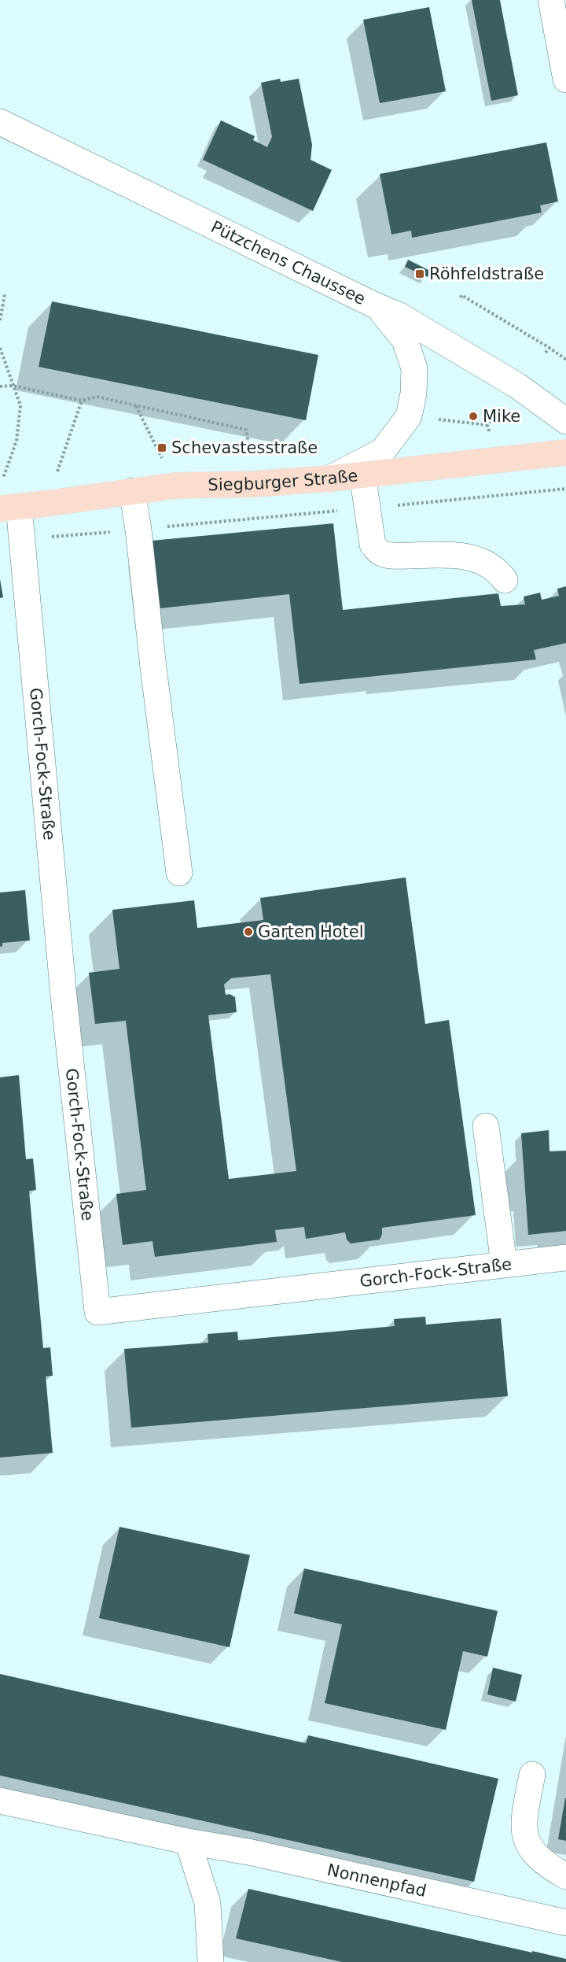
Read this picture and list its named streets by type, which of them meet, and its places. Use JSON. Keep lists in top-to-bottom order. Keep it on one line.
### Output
{"streets":{"main road":["Siegburger Straße"],"street":["Pützchens Chaussee","Gorch-Fock-Straße","Nonnenpfad"]},"crossings":[["Siegburger Straße","Gorch-Fock-Straße"]],"places":{"transit":["Röhfeldstraße","Schevastesstraße"],"other":["Mike","Garten Hotel"]}}
